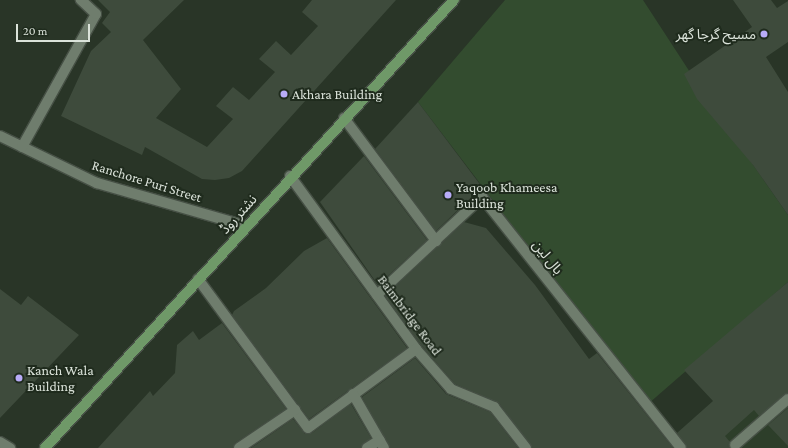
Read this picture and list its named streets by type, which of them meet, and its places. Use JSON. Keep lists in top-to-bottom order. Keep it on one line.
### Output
{"streets":{"main road":["نشتر روڈ"],"street":["Ranchore Puri Street","بال لین","Baimbridge Road"]},"crossings":[["Ranchore Puri Street","نشتر روڈ"],["نشتر روڈ","Baimbridge Road"],["بال لین","Baimbridge Road"]],"places":["مسیح گرجا گھر","Akhara Building","Yaqoob Khameesa Building","Kanch Wala Building"],"scale_bar":"20 m"}
